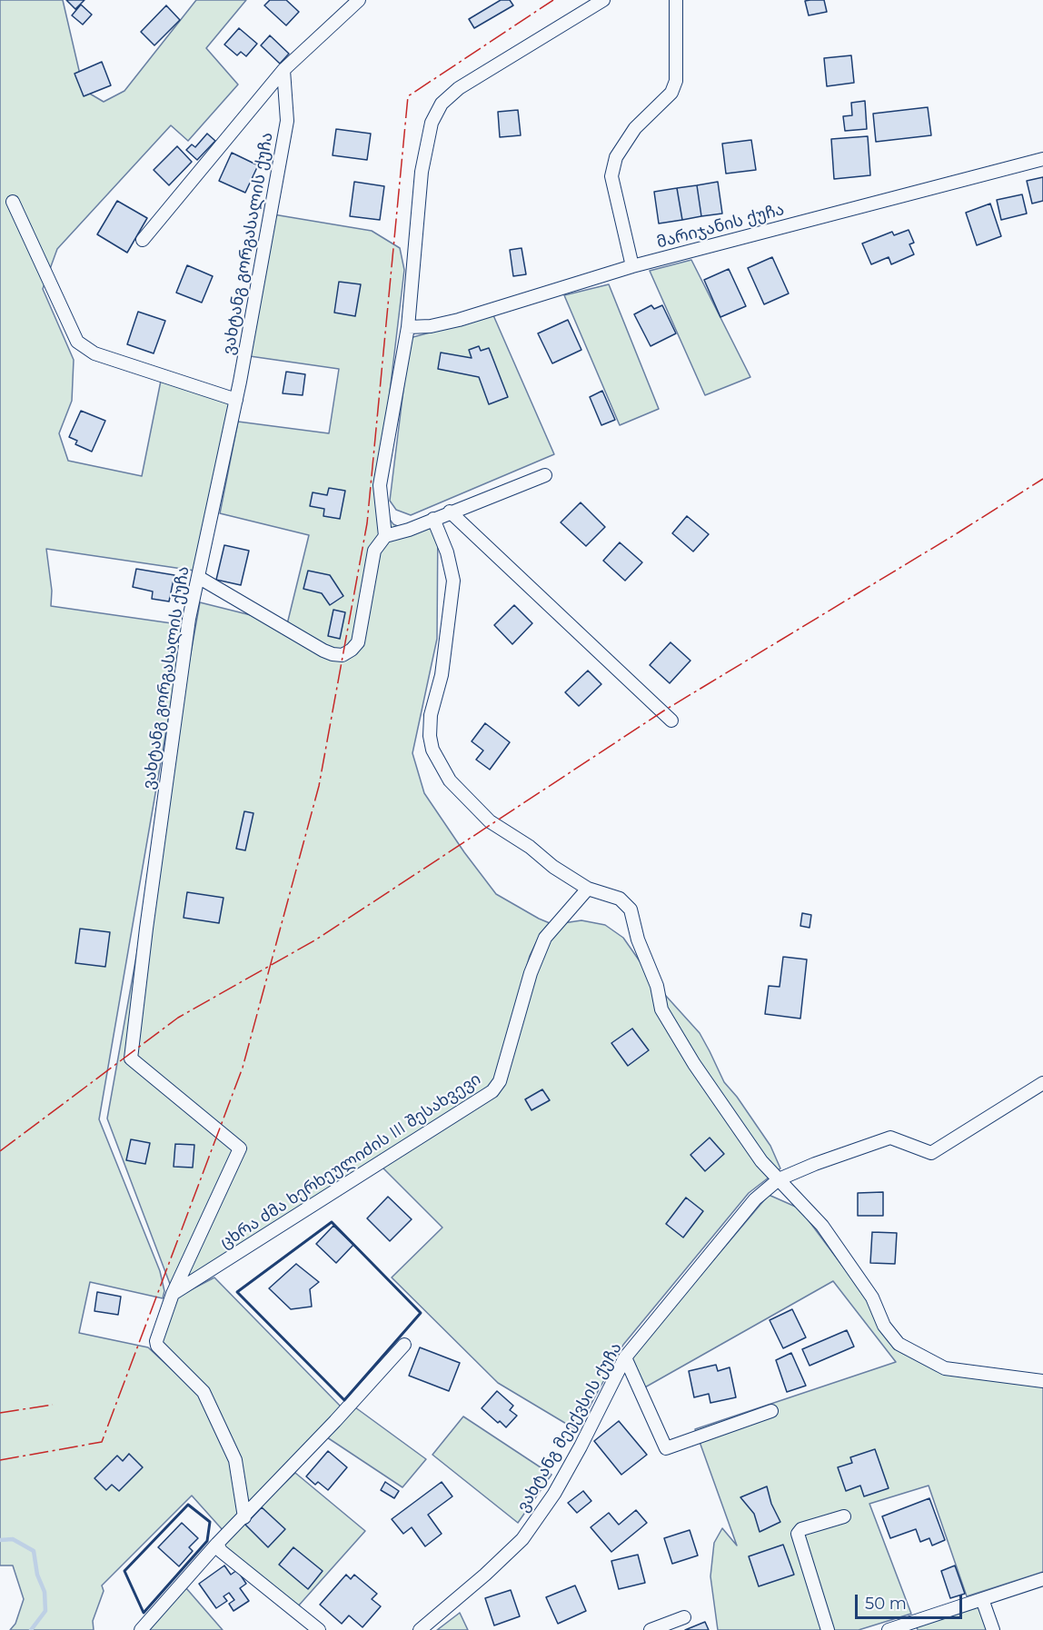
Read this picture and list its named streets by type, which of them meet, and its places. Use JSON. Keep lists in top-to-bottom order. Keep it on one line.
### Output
{"streets":{"street":["მარიჯანის ქუჩა","ვახტანგ გორგასალის ქუჩა","ცხრა ძმა ხერხეულიძის III შესახვევი","ვახტანგ მეექვსის ქუჩა"]},"crossings":[["ვახტანგ გორგასალის ქუჩა","ცხრა ძმა ხერხეულიძის III შესახვევი"]],"scale_bar":"50 m"}
